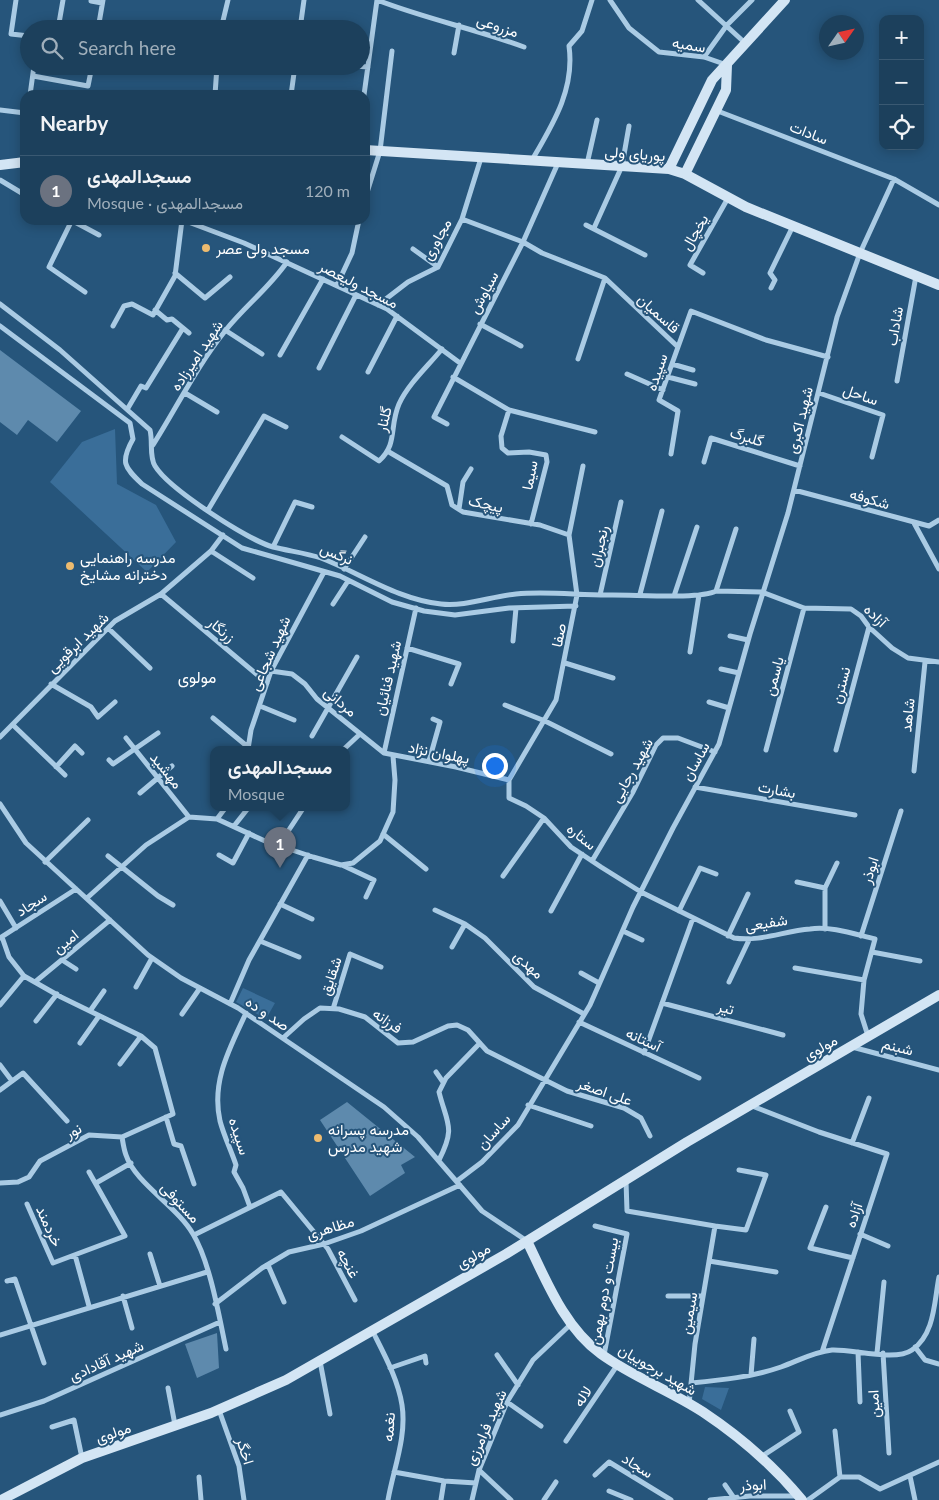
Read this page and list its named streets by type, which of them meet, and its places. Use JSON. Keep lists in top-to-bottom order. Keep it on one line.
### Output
{"streets":{"main road":["پوریای ولی","مولوی","شهید برجوییان"],"street":["مزروعی","سمیه","سادات","یخچال","مجاوری","مسجد ولیعصر","سیاوش","قاسمیان","شاداب","شهید امیرزاده","سپیده","ساحل","گلنار","شهید اکبری","گلبرگ","سیما","شکوفه","پیچک","رنجبران","نرگس","آزاده","زرنگار","صفا","شهید ابرقویی","شهید شجاعی","یاسمن","شهید فنائیان","نسترن","مردانی","شاهد","پهلوان نژاد","ساسان","مهشید","شهید رجایی","بشارت","ستاره","ابوذر","سجاد","شفیعی","امین","مهدی","شقایق","تیر","صد و ده","فرزانه","آستانه","شبنم","علی اصغر","نور","مستوفی","خردمند","مظاهری","غنچه","بیست و دوم بهمن","سیمین","شهید آقادادی","لاله","نغمه","شهید فرامرزی","اخگر"]},"crossings":[["سادات","شهید اکبری"],["پوریای ولی","یخچال"],["پوریای ولی","مجاوری"],["پوریای ولی","سیاوش"],["پوریای ولی","شاداب"],["پوریای ولی","شهید اکبری"],["مجاوری","مسجد ولیعصر"],["مجاوری","قاسمیان"],["مسجد ولیعصر","سیاوش"],["مسجد ولیعصر","شهید امیرزاده"],["مسجد ولیعصر","گلنار"],["سیاوش","قاسمیان"],["قاسمیان","سپیده"],["قاسمیان","شهید اکبری"],["شهید امیرزاده","نرگس"],["سپیده","صد و ده"],["سپیده","غنچه"],["ساحل","شهید اکبری"],["گلنار","پیچک"],["شهید اکبری","گلبرگ"],["شهید اکبری","شکوفه"],["شهید اکبری","نرگس"],["شهید اکبری","آزاده"],["شهید اکبری","ساسان"],["سیما","پیچک"],["پیچک","صفا"],["رنجبران","نرگس"],["نرگس","آزاده"],["نرگس","صفا"],["نرگس","شهید ابرقویی"],["نرگس","شهید شجاعی"],["نرگس","شهید فنائیان"],["نرگس","ساسان"],["آزاده","یاسمن"],["آزاده","نسترن"],["آزاده","شاهد"],["آزاده","ساسان"],["آزاده","مولوی"],["زرنگار","شهید ابرقویی"],["زرنگار","شهید شجاعی"],["صفا","پهلوان نژاد"],["صفا","ستاره"],["شهید شجاعی","مردانی"],["شهید فنائیان","مردانی"],["مردانی","پهلوان نژاد"],["پهلوان نژاد","ستاره"],["ساسان","شهید رجایی"],["ساسان","بشارت"],["ساسان","ستاره"],["ساسان","شفیعی"],["ساسان","مهدی"],["ساسان","صد و ده"],["ساسان","فرزانه"],["ساسان","آستانه"],["ساسان","علی اصغر"],["ساسان","مظاهری"],["شهید رجایی","ستاره"],["ستاره","شفیعی"],["ابوذر","شفیعی"],["ابوذر","شهید برجوییان"],["سجاد","صد و ده"],["امین","صد و ده"],["شقایق","فرزانه"],["صد و ده","فرزانه"],["صد و ده","مولوی"],["صد و ده","مظاهری"],["صد و ده","شهید برجوییان"],["فرزانه","علی اصغر"],["شبنم","مولوی"],["مولوی","شهید برجوییان"],["مولوی","نغمه"],["مولوی","اخگر"],["نور","مستوفی"],["مستوفی","مظاهری"],["مستوفی","شهید آقادادی"],["مظاهری","غنچه"],["بیست و دوم بهمن","شهید برجوییان"],["سیمین","شهید برجوییان"],["شهید برجوییان","لاله"],["شهید برجوییان","شهید فرامرزی"]],"districts":["مولوی"],"places":["مسجد ولی عصر","مدرسه راهنمایی دخترانه مشایخ","مدرسه پسرانه شهید مدرس"],"north":"top right","page":{"map_buttons":["+","−"],"search":"Search here","heading":"Nearby","list":[{"mark":"1","name":"مسجدالمهدی","note":"Mosque · مسجدالمهدی","value":"120 m"}],"popup":["مسجدالمهدی","Mosque"],"pins":"1"}}
